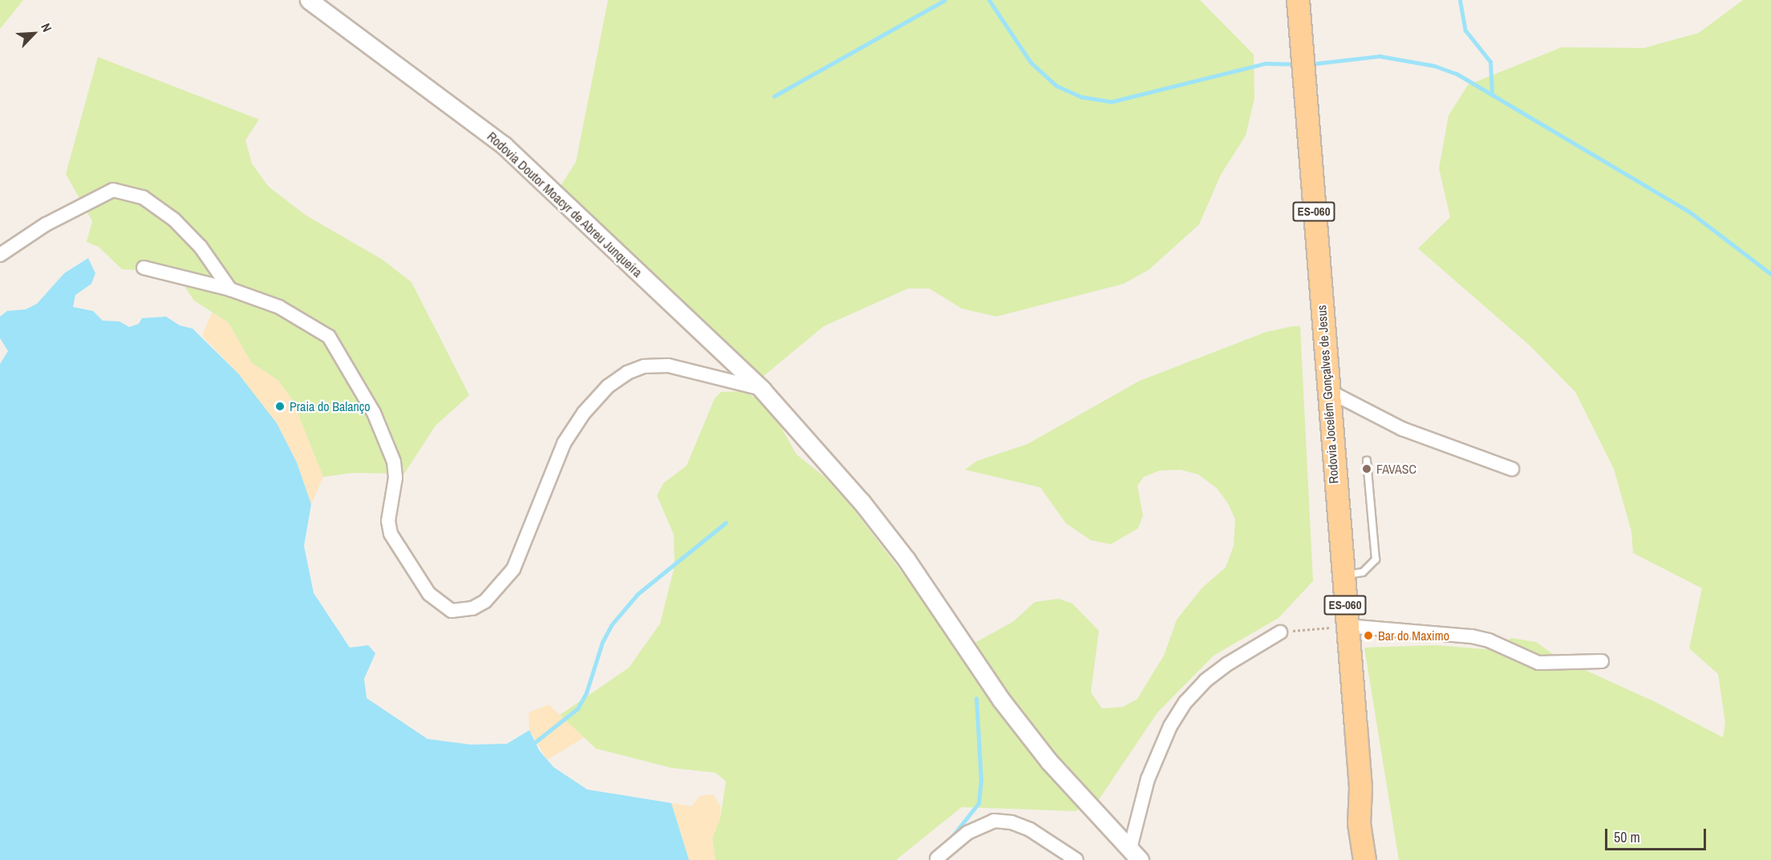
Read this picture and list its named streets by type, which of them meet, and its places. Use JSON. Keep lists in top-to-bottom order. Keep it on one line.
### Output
{"streets":{"main road":["ES-060","Rodovia Jocelém Gonçalves de Jesus"],"street":["Rodovia Doutor Moacyr de Abreu Junqueira"]},"places":["Praia do Balanço","FAVASC","Bar do Maximo"],"scale_bar":"50 m","north":"top right"}
